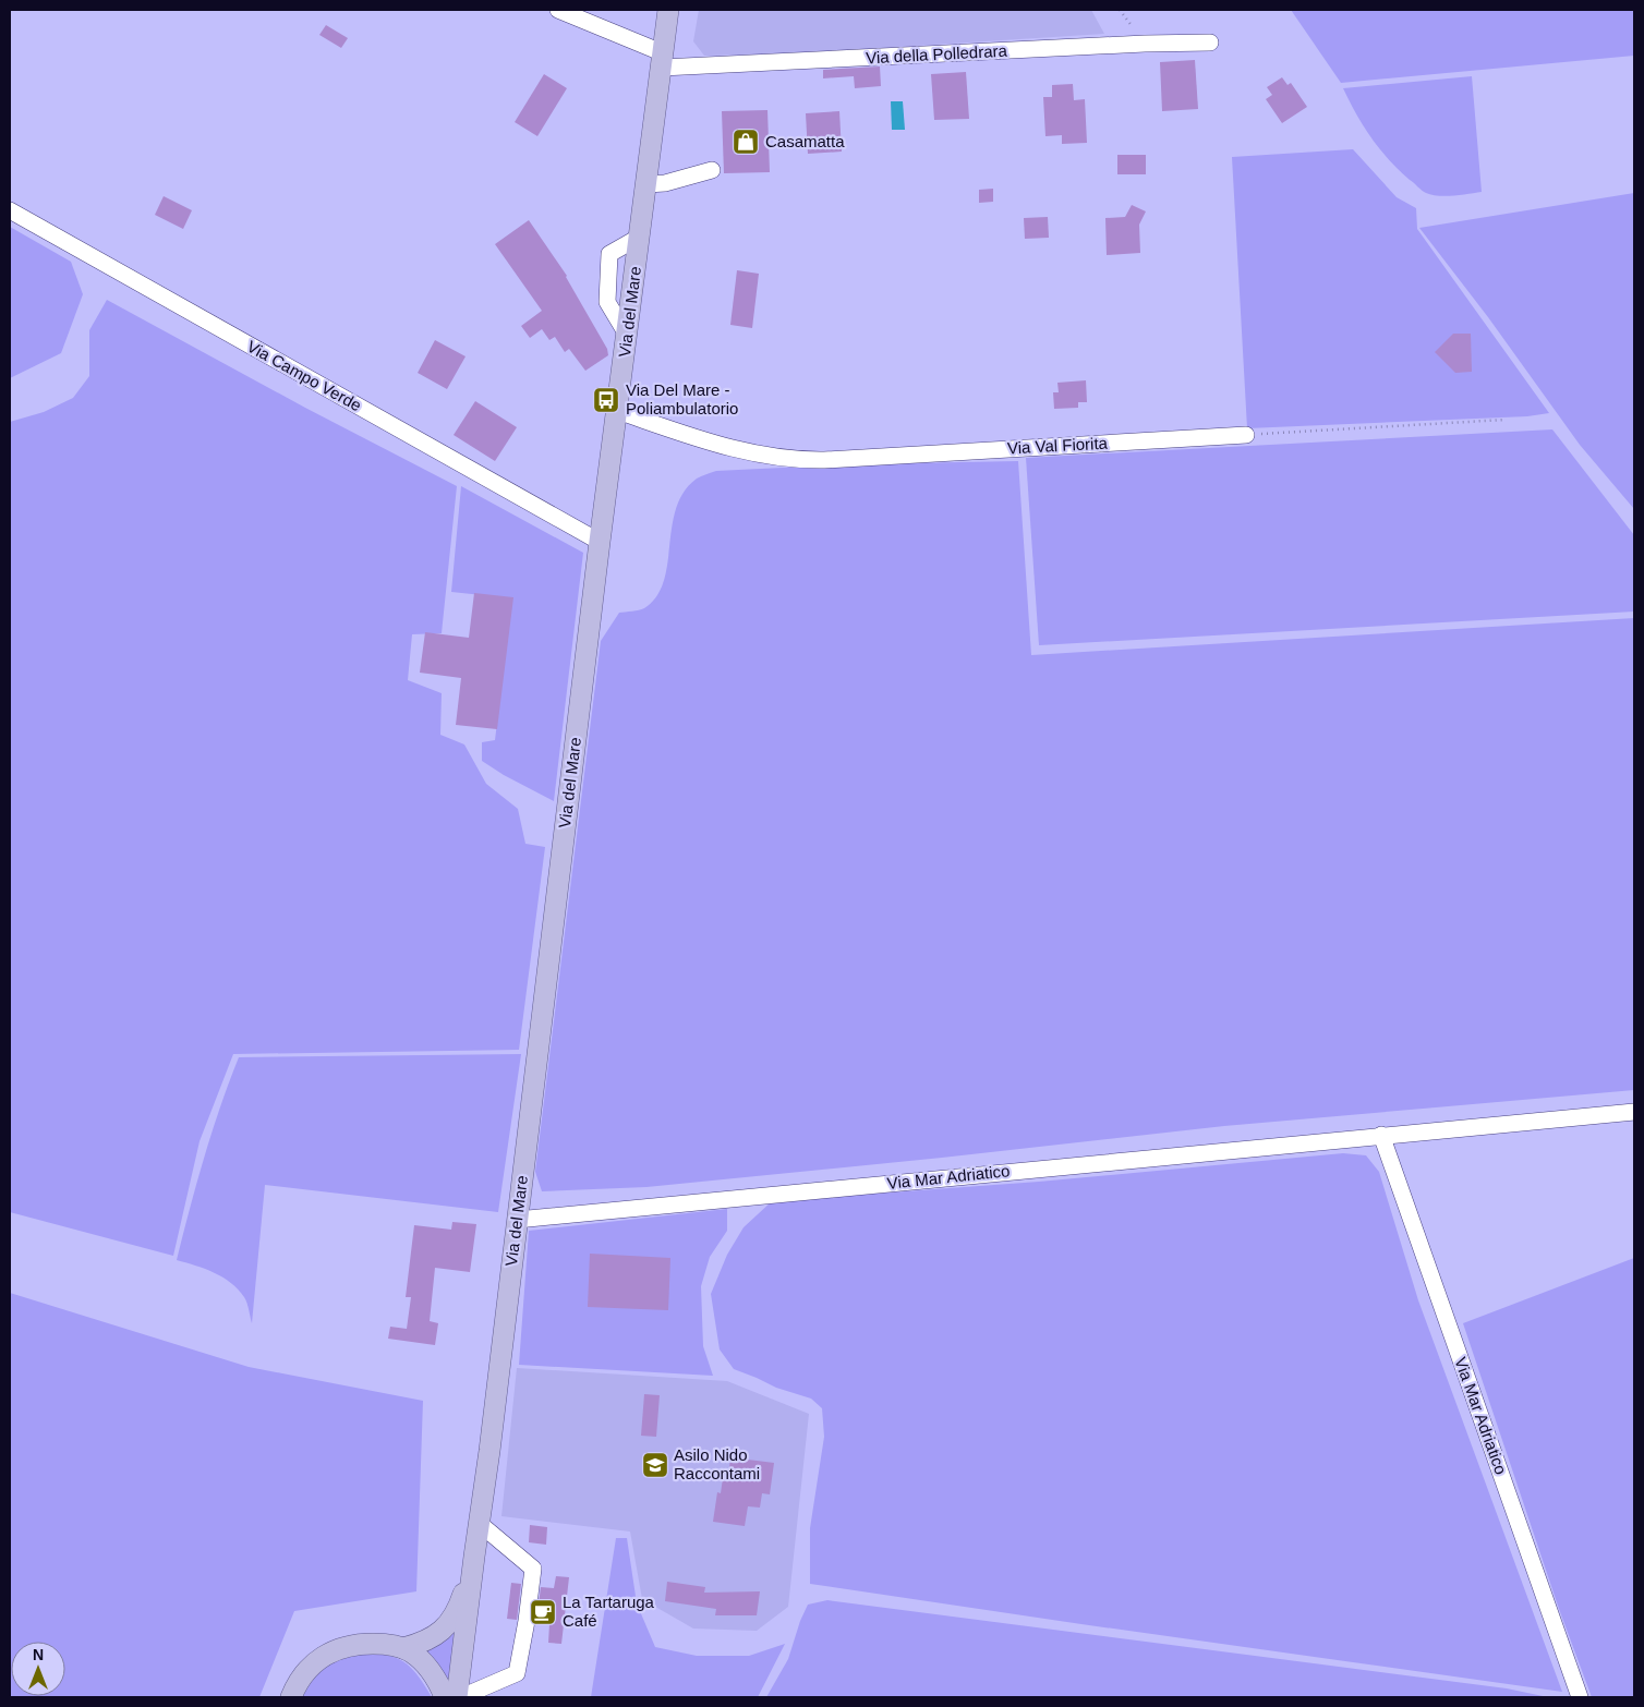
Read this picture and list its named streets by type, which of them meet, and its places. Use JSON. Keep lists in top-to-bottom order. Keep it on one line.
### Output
{"streets":{"main road":["Via del Mare"],"street":["Via della Polledrara","Via Campo Verde","Via Val Fiorita","Via Mar Adriatico"]},"crossings":[["Via della Polledrara","Via del Mare"],["Via del Mare","Via Campo Verde"],["Via del Mare","Via Val Fiorita"],["Via del Mare","Via Mar Adriatico"]],"places":{"shop":["Casamatta"],"bus stop":["Via Del Mare - Poliambulatorio"],"school or university":["Asilo Nido Raccontami"],"cafe":["La Tartaruga Café"]},"north":"top"}
